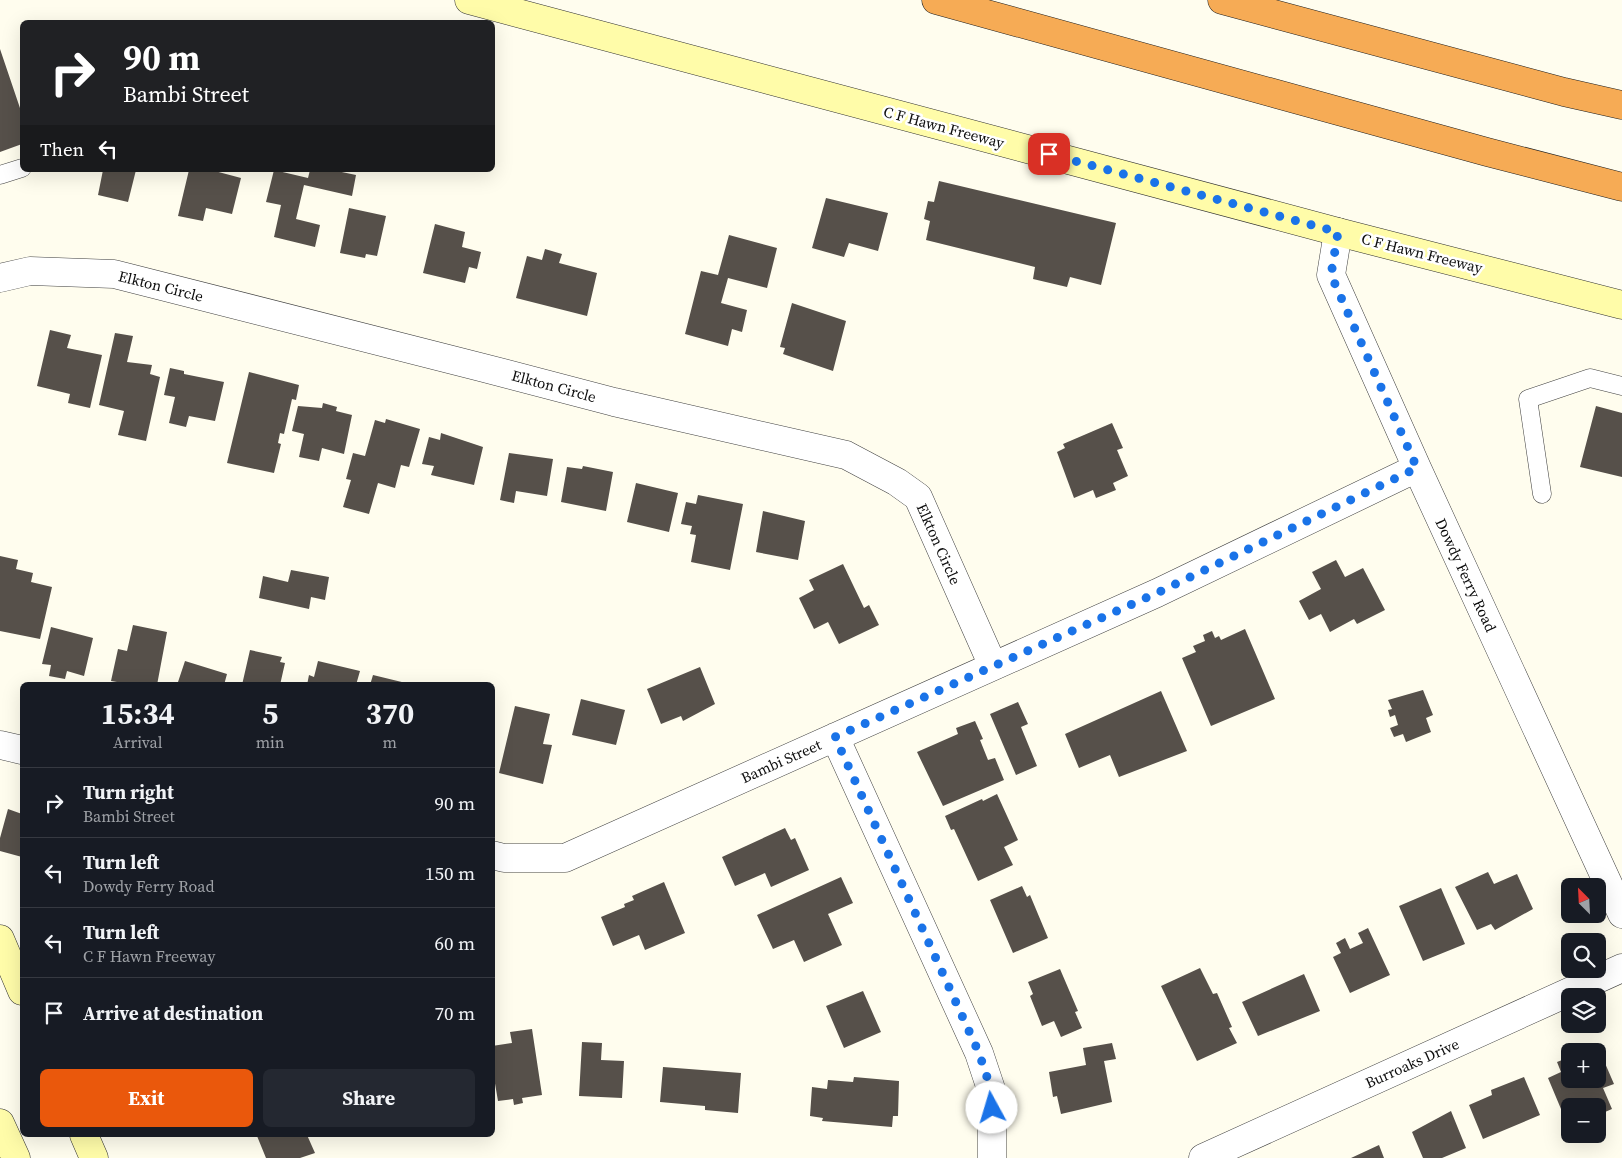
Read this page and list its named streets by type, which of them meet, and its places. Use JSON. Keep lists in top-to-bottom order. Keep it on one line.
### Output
{"streets":{"main road":["C F Hawn Freeway"],"street":["Elkton Circle","Dowdy Ferry Road","Bambi Street","Burroaks Drive"]},"crossings":[["C F Hawn Freeway","Dowdy Ferry Road"],["Elkton Circle","Bambi Street"],["Dowdy Ferry Road","Bambi Street"]],"north":"top left","page":{"turn":["90 m","Bambi Street"],"then":"Then","eta":["15:34","Arrival","5","min","370","m"],"list":[{"name":"Turn right","note":"Bambi Street","value":"90 m"},{"name":"Turn left","note":"Dowdy Ferry Road","value":"150 m"},{"name":"Turn left","note":"C F Hawn Freeway","value":"60 m"},{"name":"Arrive at destination","value":"70 m"}],"map_buttons":["+","−"],"buttons":["Exit","Share"]}}
